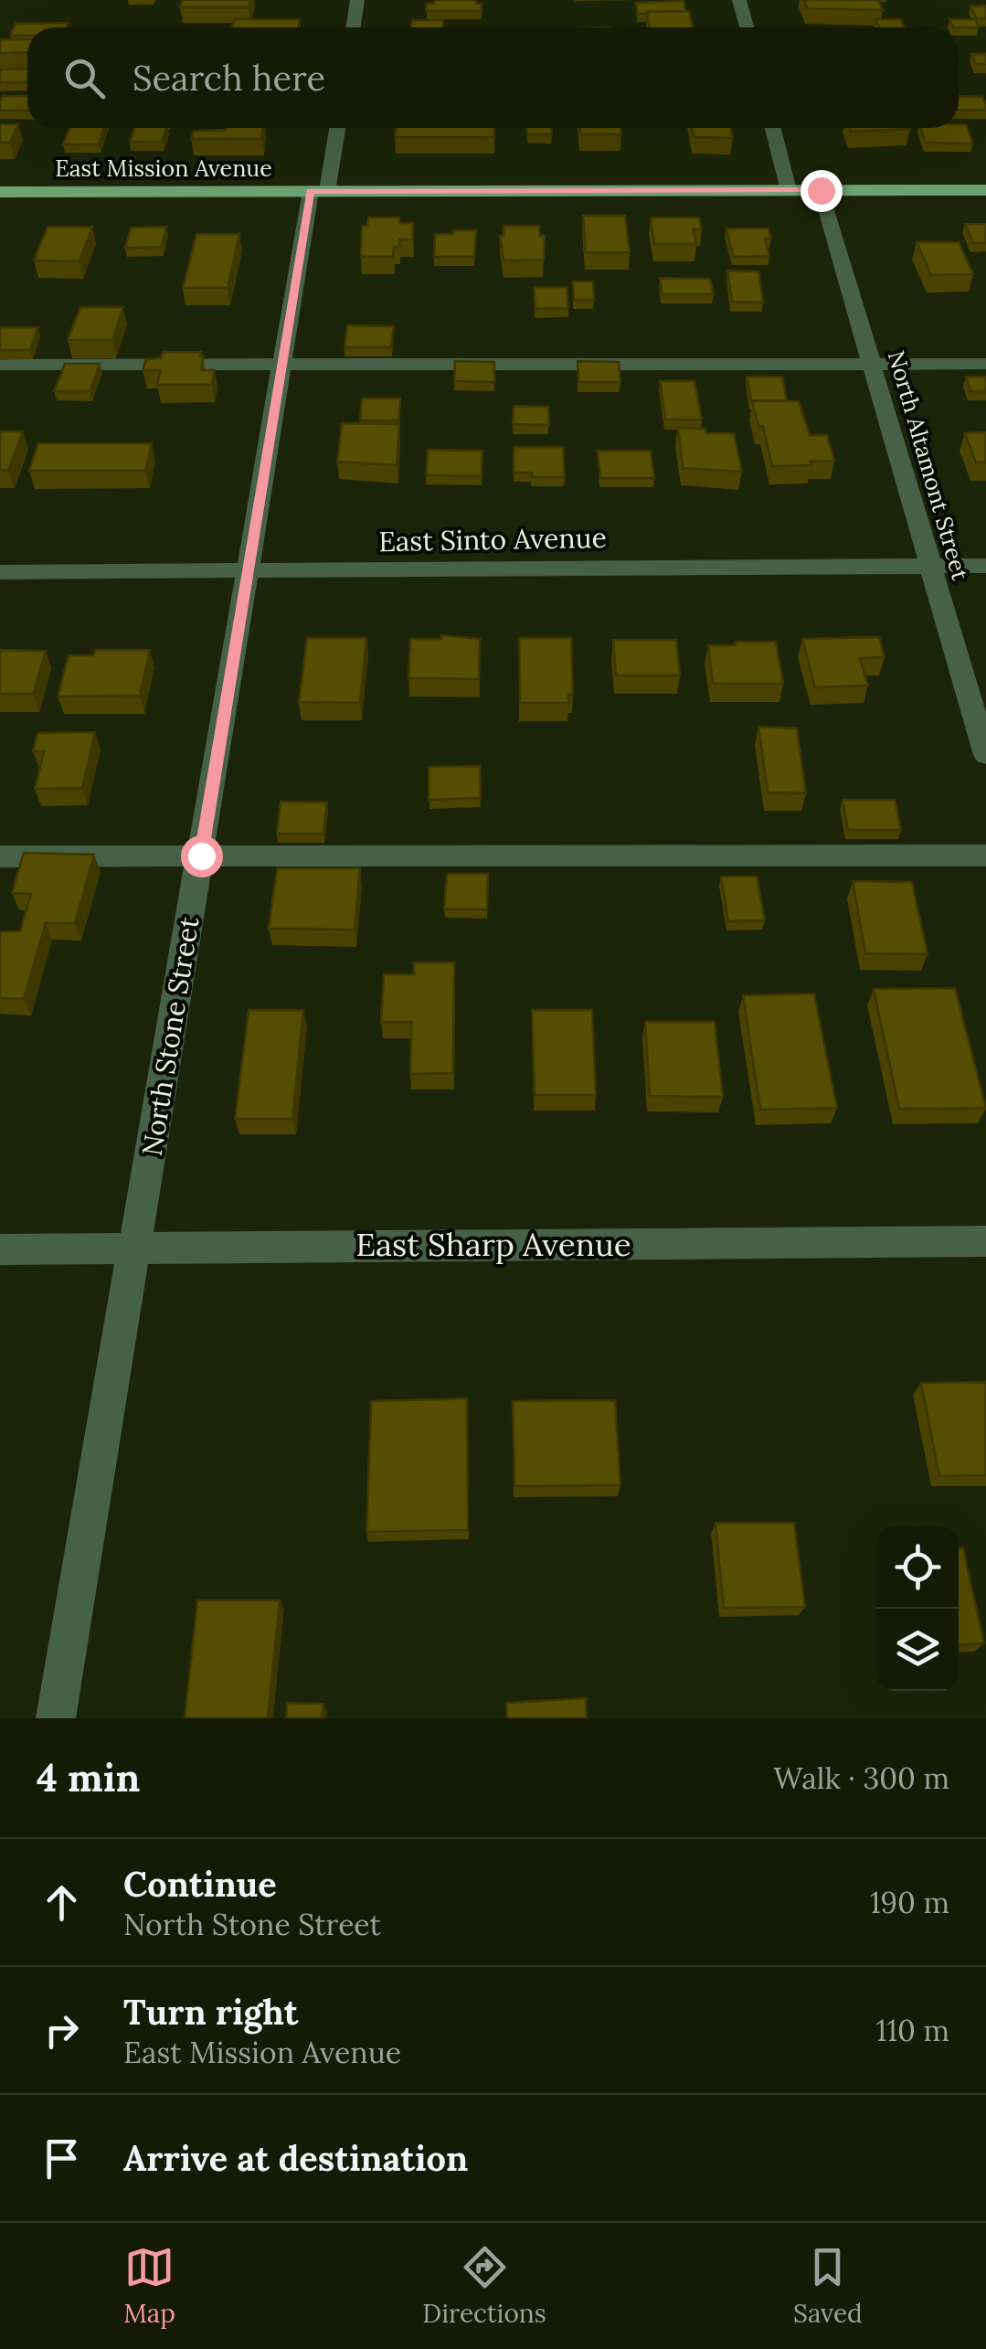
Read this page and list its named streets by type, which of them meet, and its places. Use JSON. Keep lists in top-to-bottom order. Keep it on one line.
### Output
{"streets":{"main road":["East Mission Avenue"],"street":["North Altamont Street","East Sinto Avenue","North Stone Street","East Sharp Avenue"]},"crossings":[["East Mission Avenue","North Altamont Street"],["East Mission Avenue","North Stone Street"],["North Altamont Street","East Sinto Avenue"],["East Sinto Avenue","North Stone Street"],["North Stone Street","East Sharp Avenue"]],"page":{"search":"Search here","heading":["4 min","Walk · 300 m"],"list":[["Continue","North Stone Street","190 m"],["Turn right","East Mission Avenue","110 m"],"Arrive at destination"],"nav":["Map","Directions","Saved"]}}
